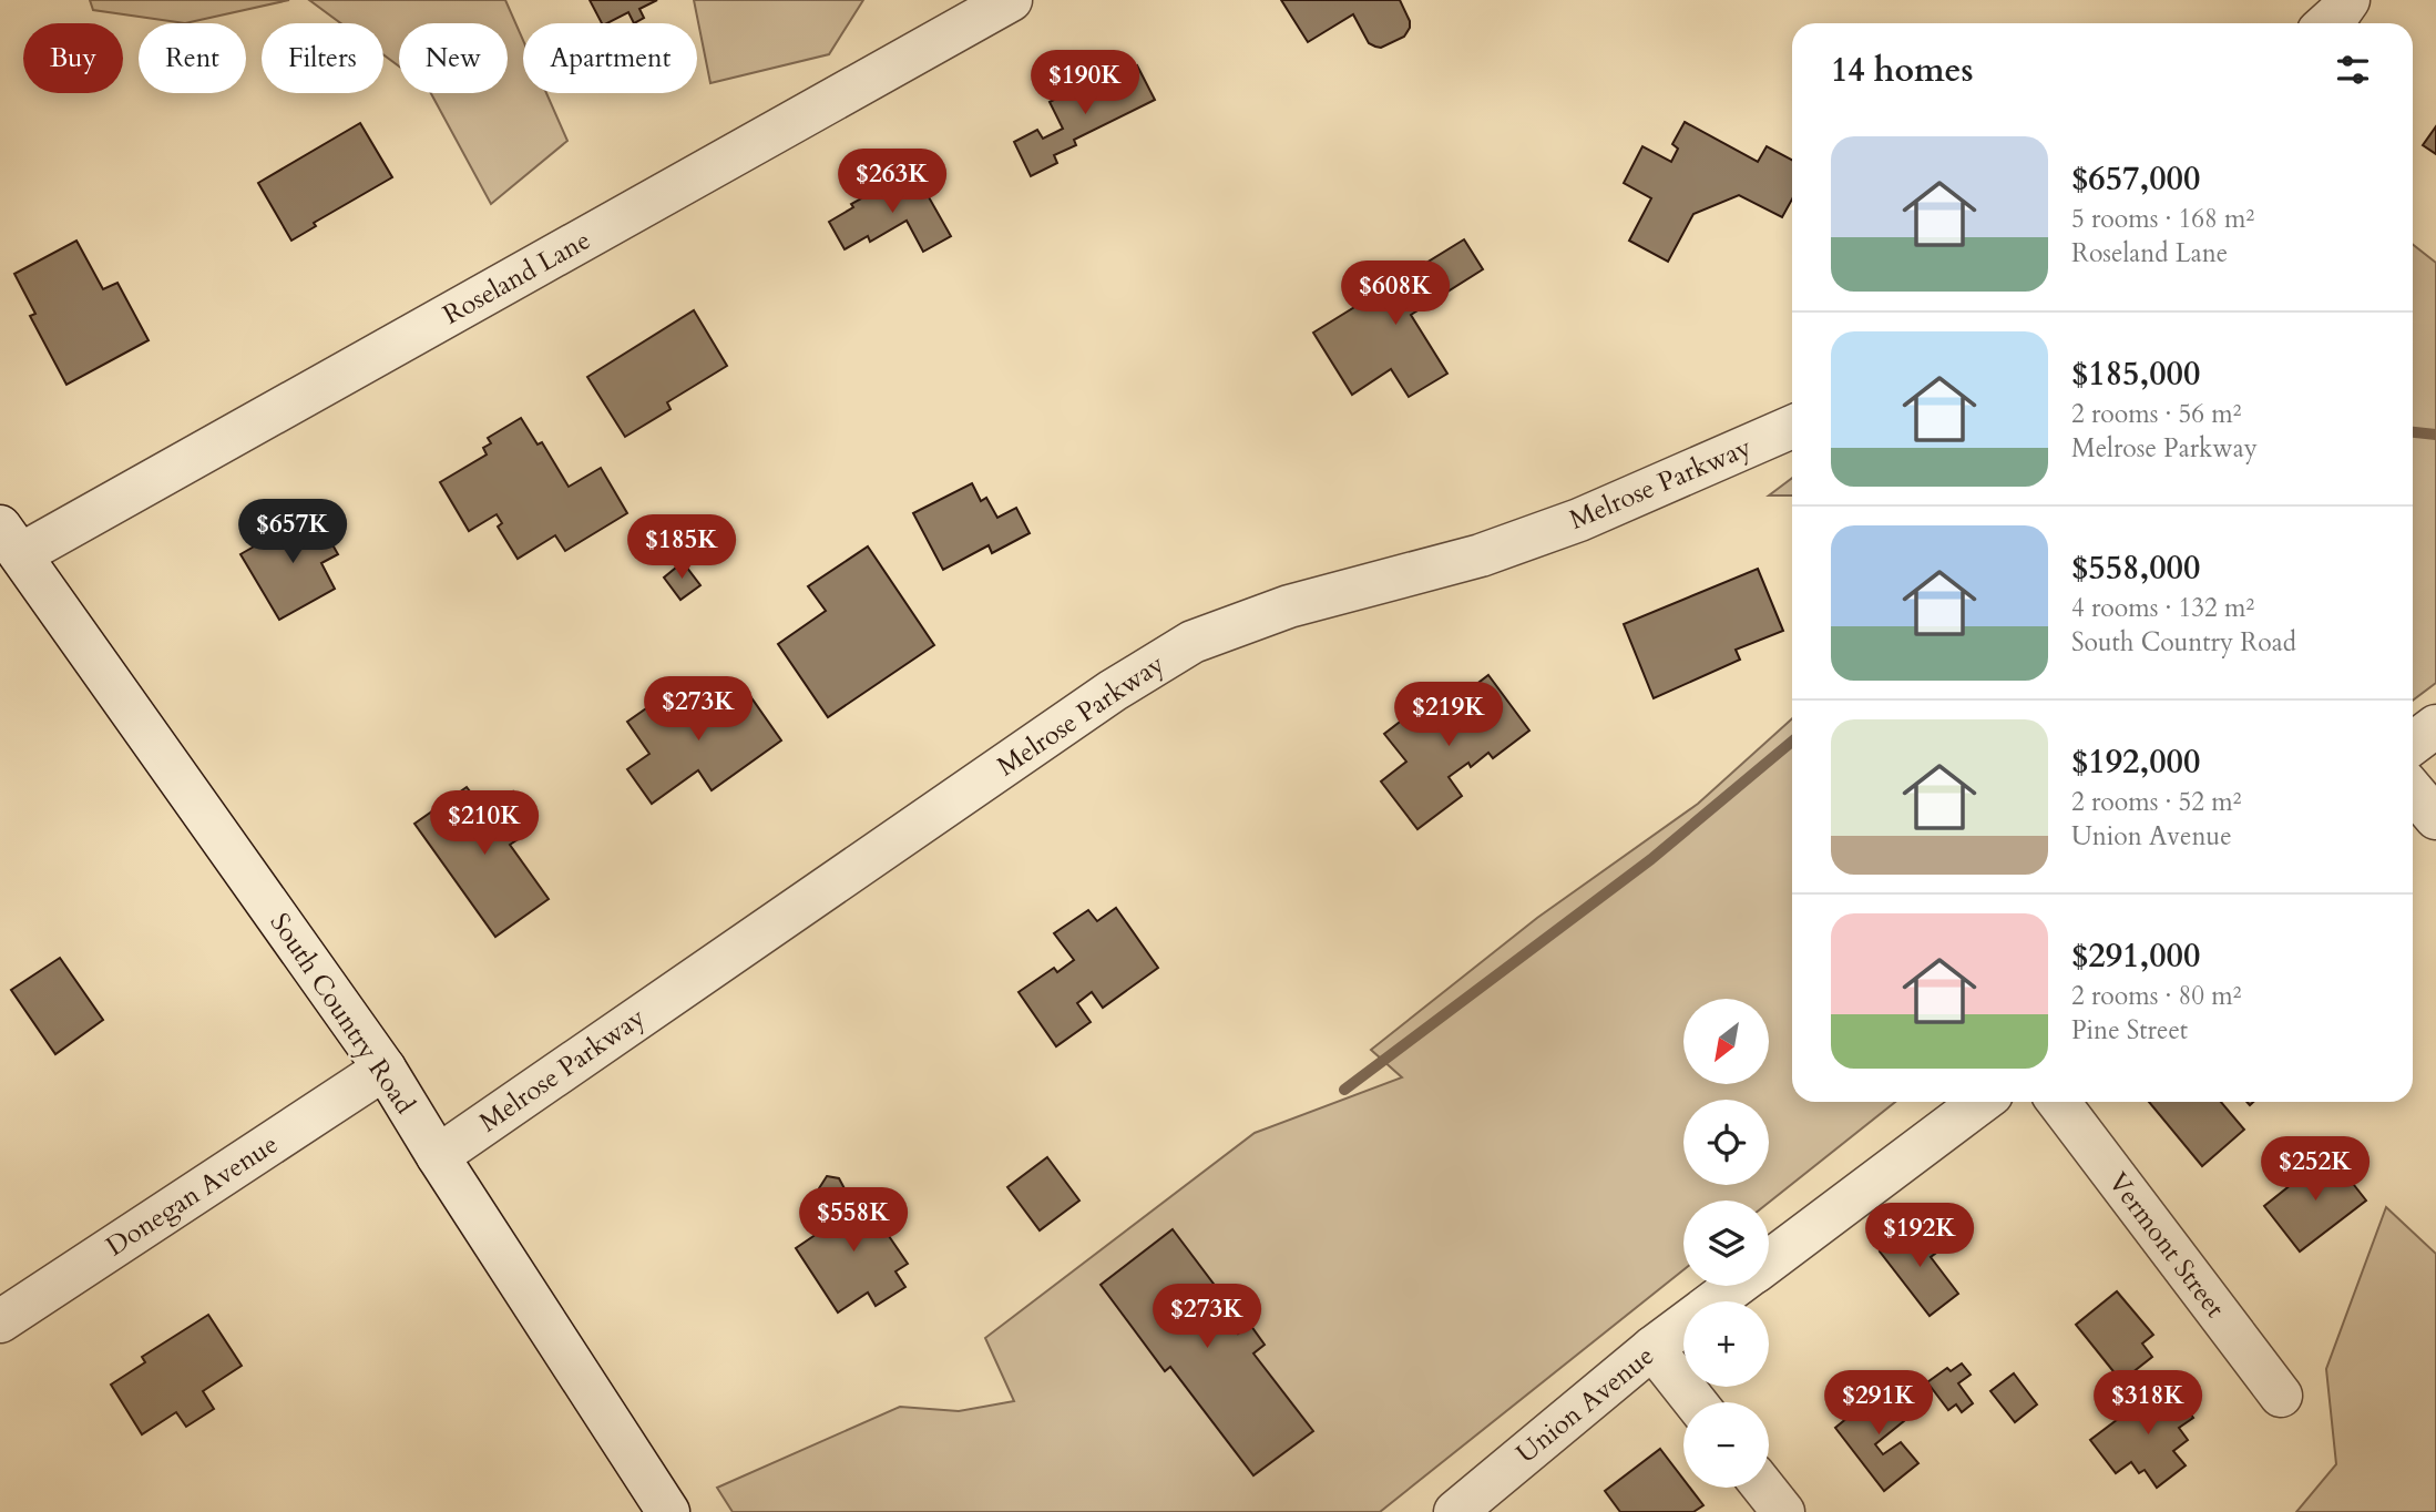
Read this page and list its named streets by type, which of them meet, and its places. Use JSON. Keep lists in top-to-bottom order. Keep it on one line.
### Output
{"streets":{"street":["Roseland Lane","Melrose Parkway","South Country Road","Donegan Avenue","Vermont Street","Union Avenue"]},"crossings":[["Roseland Lane","South Country Road"],["Melrose Parkway","South Country Road"],["South Country Road","Donegan Avenue"]],"north":"bottom left","page":{"chip":["Buy","Rent","Filters","New","Apartment"],"heading":"14 homes","price":["$190K","$263K","$608K","$657K","$185K","$273K","$219K","$210K","$252K","$558K","$192K","$273K","$291K","$318K"],"list":[{"name":"$657,000","note":"5 rooms · 168 m² · Roseland Lane"},{"name":"$185,000","note":"2 rooms · 56 m² · Melrose Parkway"},{"name":"$558,000","note":"4 rooms · 132 m² · South Country Road"},{"name":"$192,000","note":"2 rooms · 52 m² · Union Avenue"},{"name":"$291,000","note":"2 rooms · 80 m² · Pine Street"}],"map_buttons":["+","−"]}}
